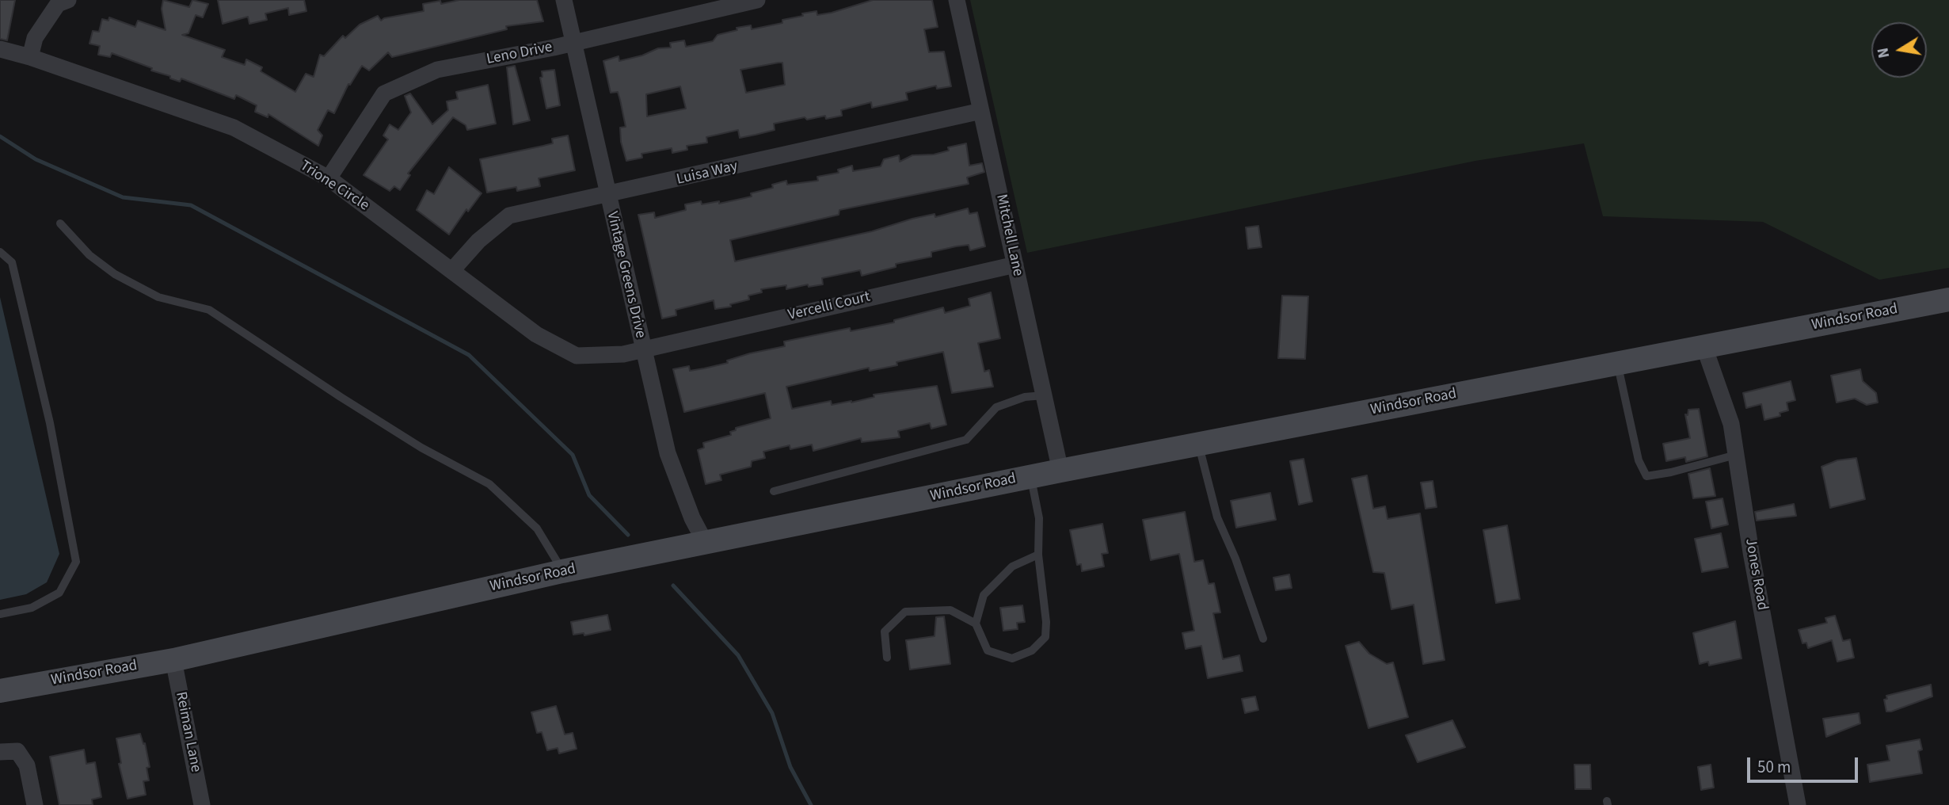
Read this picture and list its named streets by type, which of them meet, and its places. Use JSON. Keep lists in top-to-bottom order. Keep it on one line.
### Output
{"streets":{"main road":["Windsor Road"],"street":["Leno Drive","Luisa Way","Trione Circle","Mitchell Lane","Vintage Greens Drive","Vercelli Court","Jones Road","Reiman Lane"]},"crossings":[["Leno Drive","Trione Circle"],["Leno Drive","Vintage Greens Drive"],["Luisa Way","Trione Circle"],["Luisa Way","Mitchell Lane"],["Luisa Way","Vintage Greens Drive"],["Trione Circle","Vintage Greens Drive"],["Trione Circle","Vercelli Court"],["Mitchell Lane","Vercelli Court"],["Mitchell Lane","Windsor Road"],["Vintage Greens Drive","Vercelli Court"],["Vintage Greens Drive","Windsor Road"],["Windsor Road","Jones Road"],["Windsor Road","Reiman Lane"]],"scale_bar":"50 m","north":"left"}
